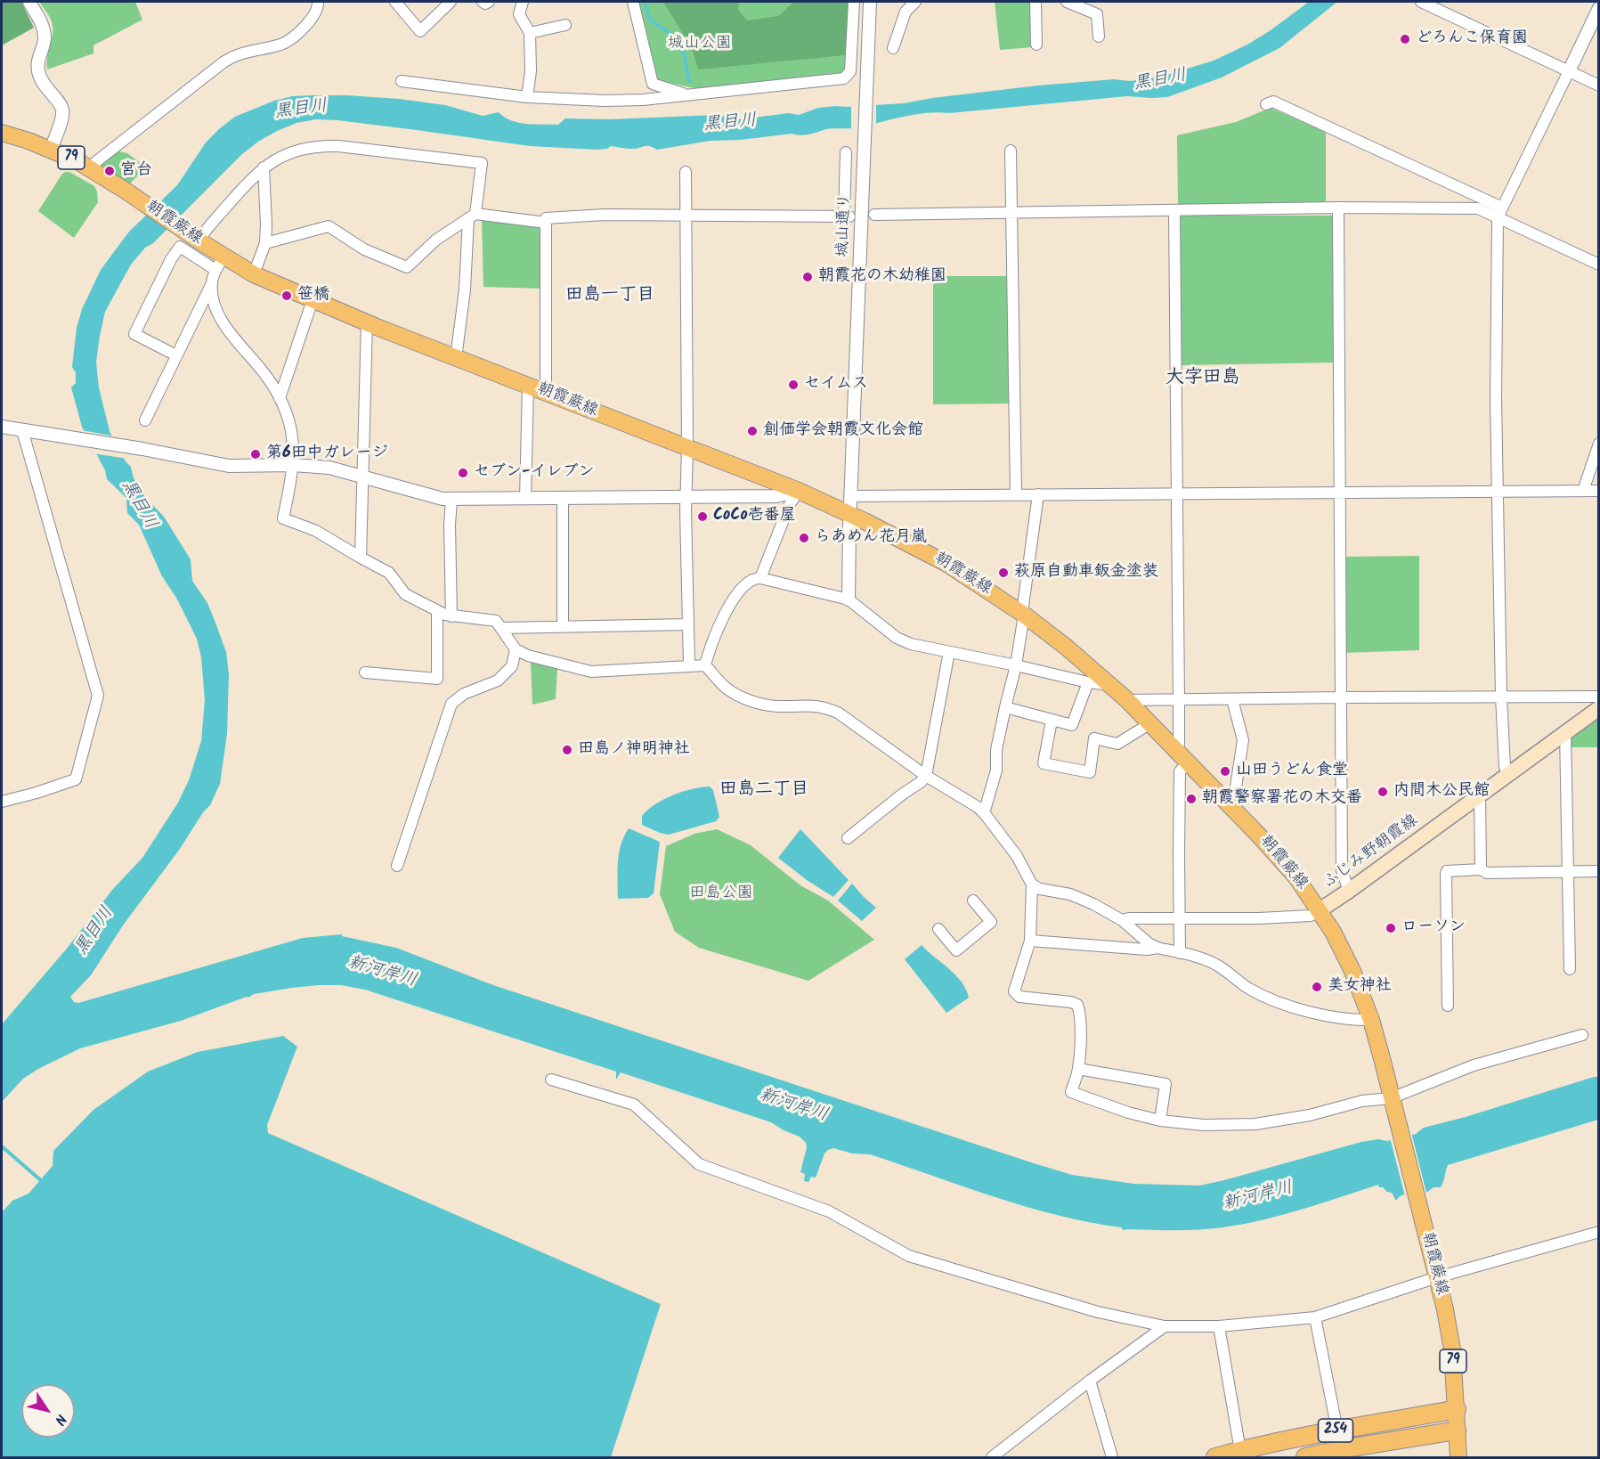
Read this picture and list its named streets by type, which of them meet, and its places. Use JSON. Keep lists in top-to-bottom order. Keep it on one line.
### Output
{"streets":{"highway":["254"],"main road":["79","朝霞蕨線","ふじみ野朝霞線"],"street":["城山通り"]},"crossings":[["朝霞蕨線","城山通り"],["朝霞蕨線","ふじみ野朝霞線"],["朝霞蕨線","254"]],"districts":["田島一丁目","大字田島","田島二丁目"],"water":["黒目川","新河岸川"],"parks":["城山公園","田島公園"],"places":["どろんこ保育園","宮台","朝霞花の木幼稚園","笹橋","セイムス","創価学会朝霞文化会館","第6田中ガレージ","セブン-イレブン","CoCo壱番屋","らあめん花月嵐","萩原自動車鈑金塗装","田島ノ神明神社","山田うどん食堂","内間木公民館","朝霞警察署花の木交番","ローソン","美女神社"],"north":"bottom right"}
